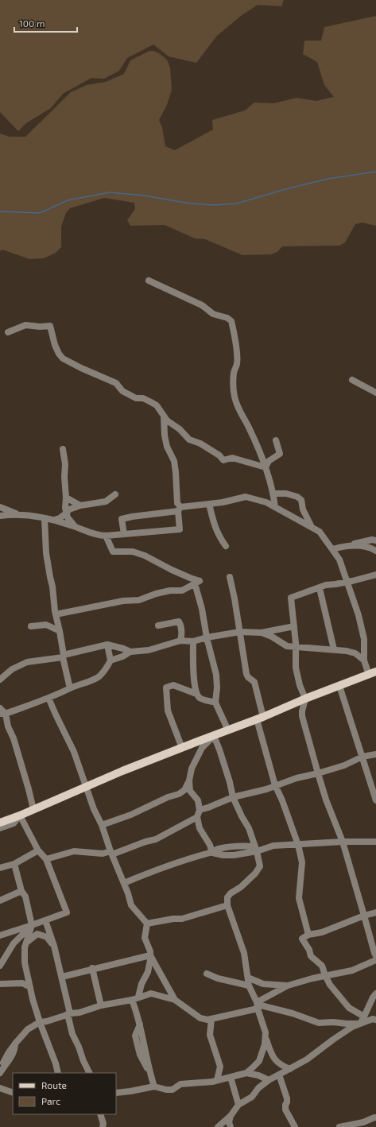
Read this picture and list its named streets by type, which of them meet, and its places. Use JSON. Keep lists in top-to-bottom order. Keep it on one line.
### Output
{"legend":["Route","Parc"],"scale_bar":"100 m"}
